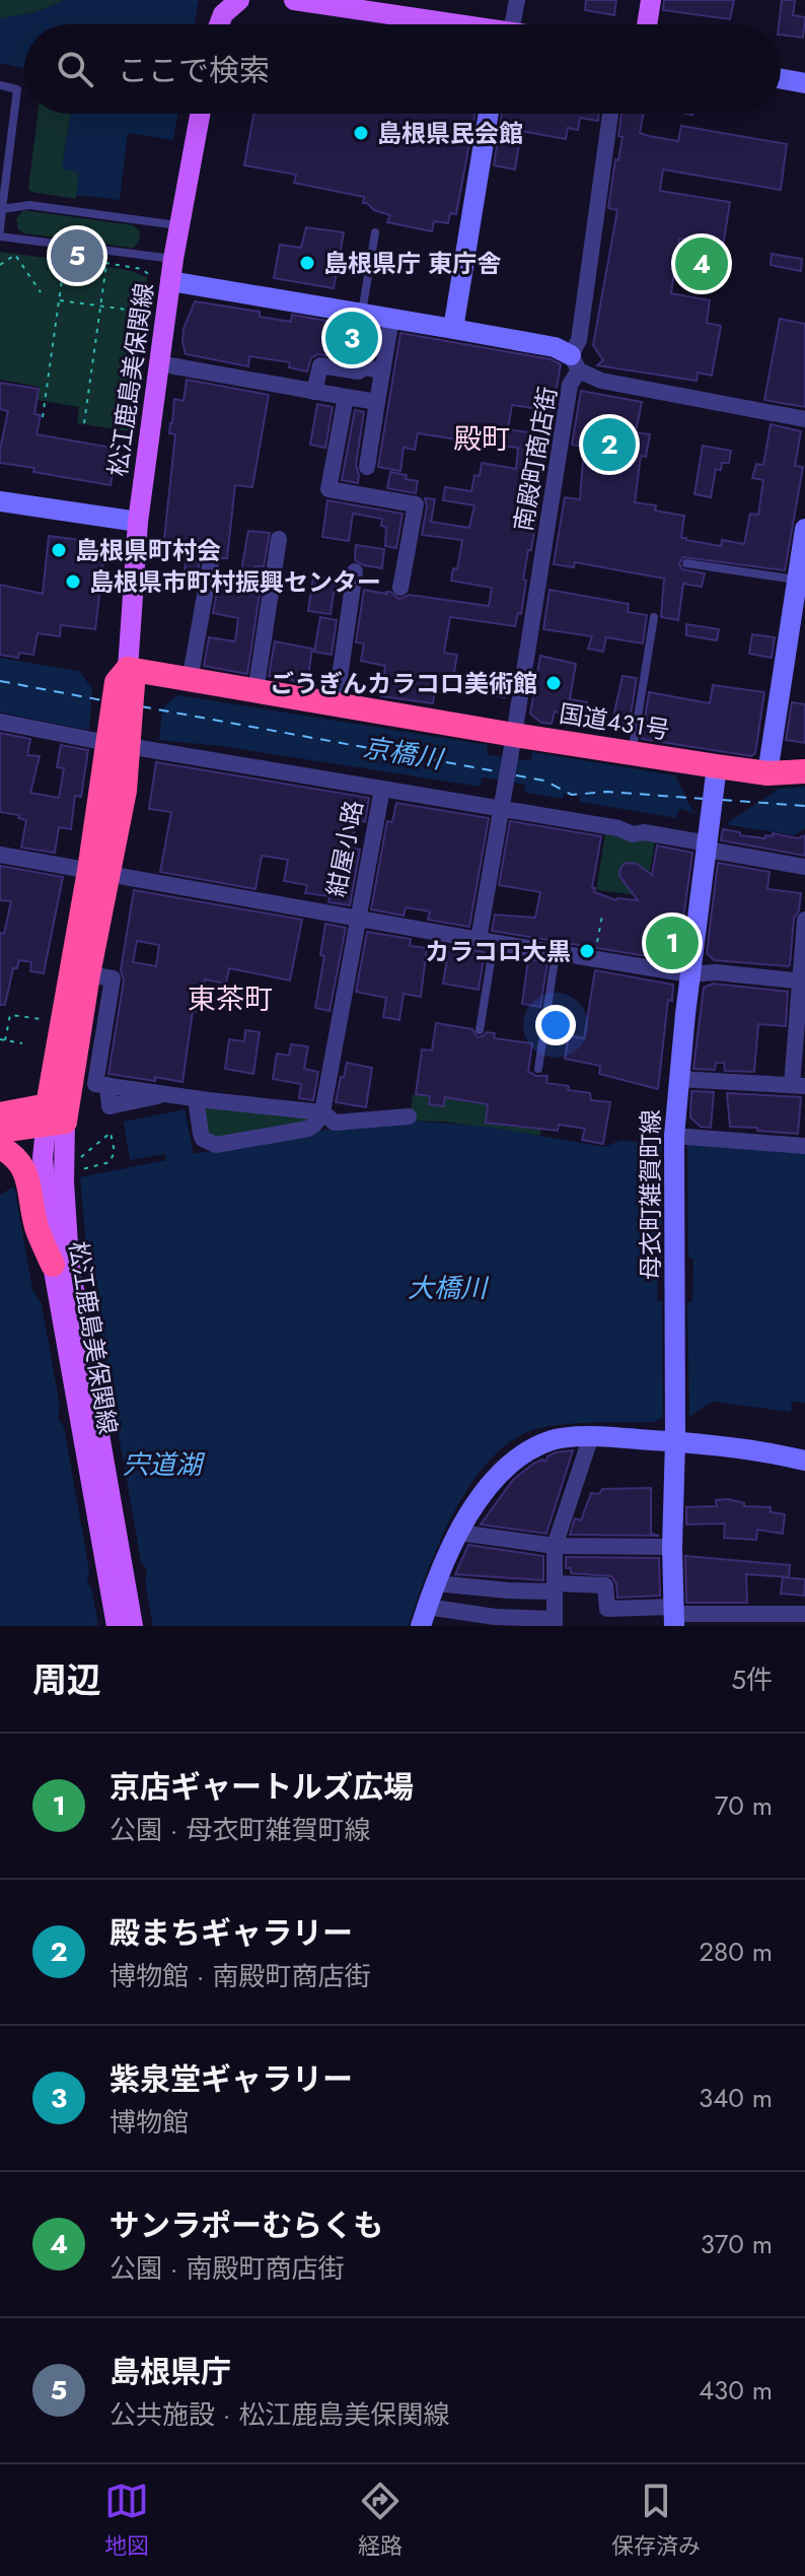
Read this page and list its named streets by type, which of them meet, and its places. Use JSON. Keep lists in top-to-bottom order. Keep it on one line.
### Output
{"streets":{"highway":["国道431号"],"main road":["松江鹿島美保関線"],"street":["南殿町商店街","紺屋小路","母衣町雑賀町線"]},"crossings":[["松江鹿島美保関線","国道431号"],["南殿町商店街","国道431号"],["国道431号","母衣町雑賀町線"]],"districts":["殿町","東茶町"],"water":["京橋川","大橋川","宍道湖"],"places":["島根県民会館","島根県庁 東庁舎","島根県町村会","島根県市町村振興センター","ごうぎんカラコロ美術館","カラコロ大黒"],"page":{"search":"ここで検索","pins":["5","4","3","2","1"],"heading":["周辺","5件"],"list":[{"mark":"1","name":"京店ギャートルズ広場","note":"公園 · 母衣町雑賀町線","value":"70 m"},{"mark":"2","name":"殿まちギャラリー","note":"博物館 · 南殿町商店街","value":"280 m"},{"mark":"3","name":"紫泉堂ギャラリー","note":"博物館","value":"340 m"},{"mark":"4","name":"サンラポーむらくも","note":"公園 · 南殿町商店街","value":"370 m"},{"mark":"5","name":"島根県庁","note":"公共施設 · 松江鹿島美保関線","value":"430 m"}],"nav":["地図","経路","保存済み"]}}
